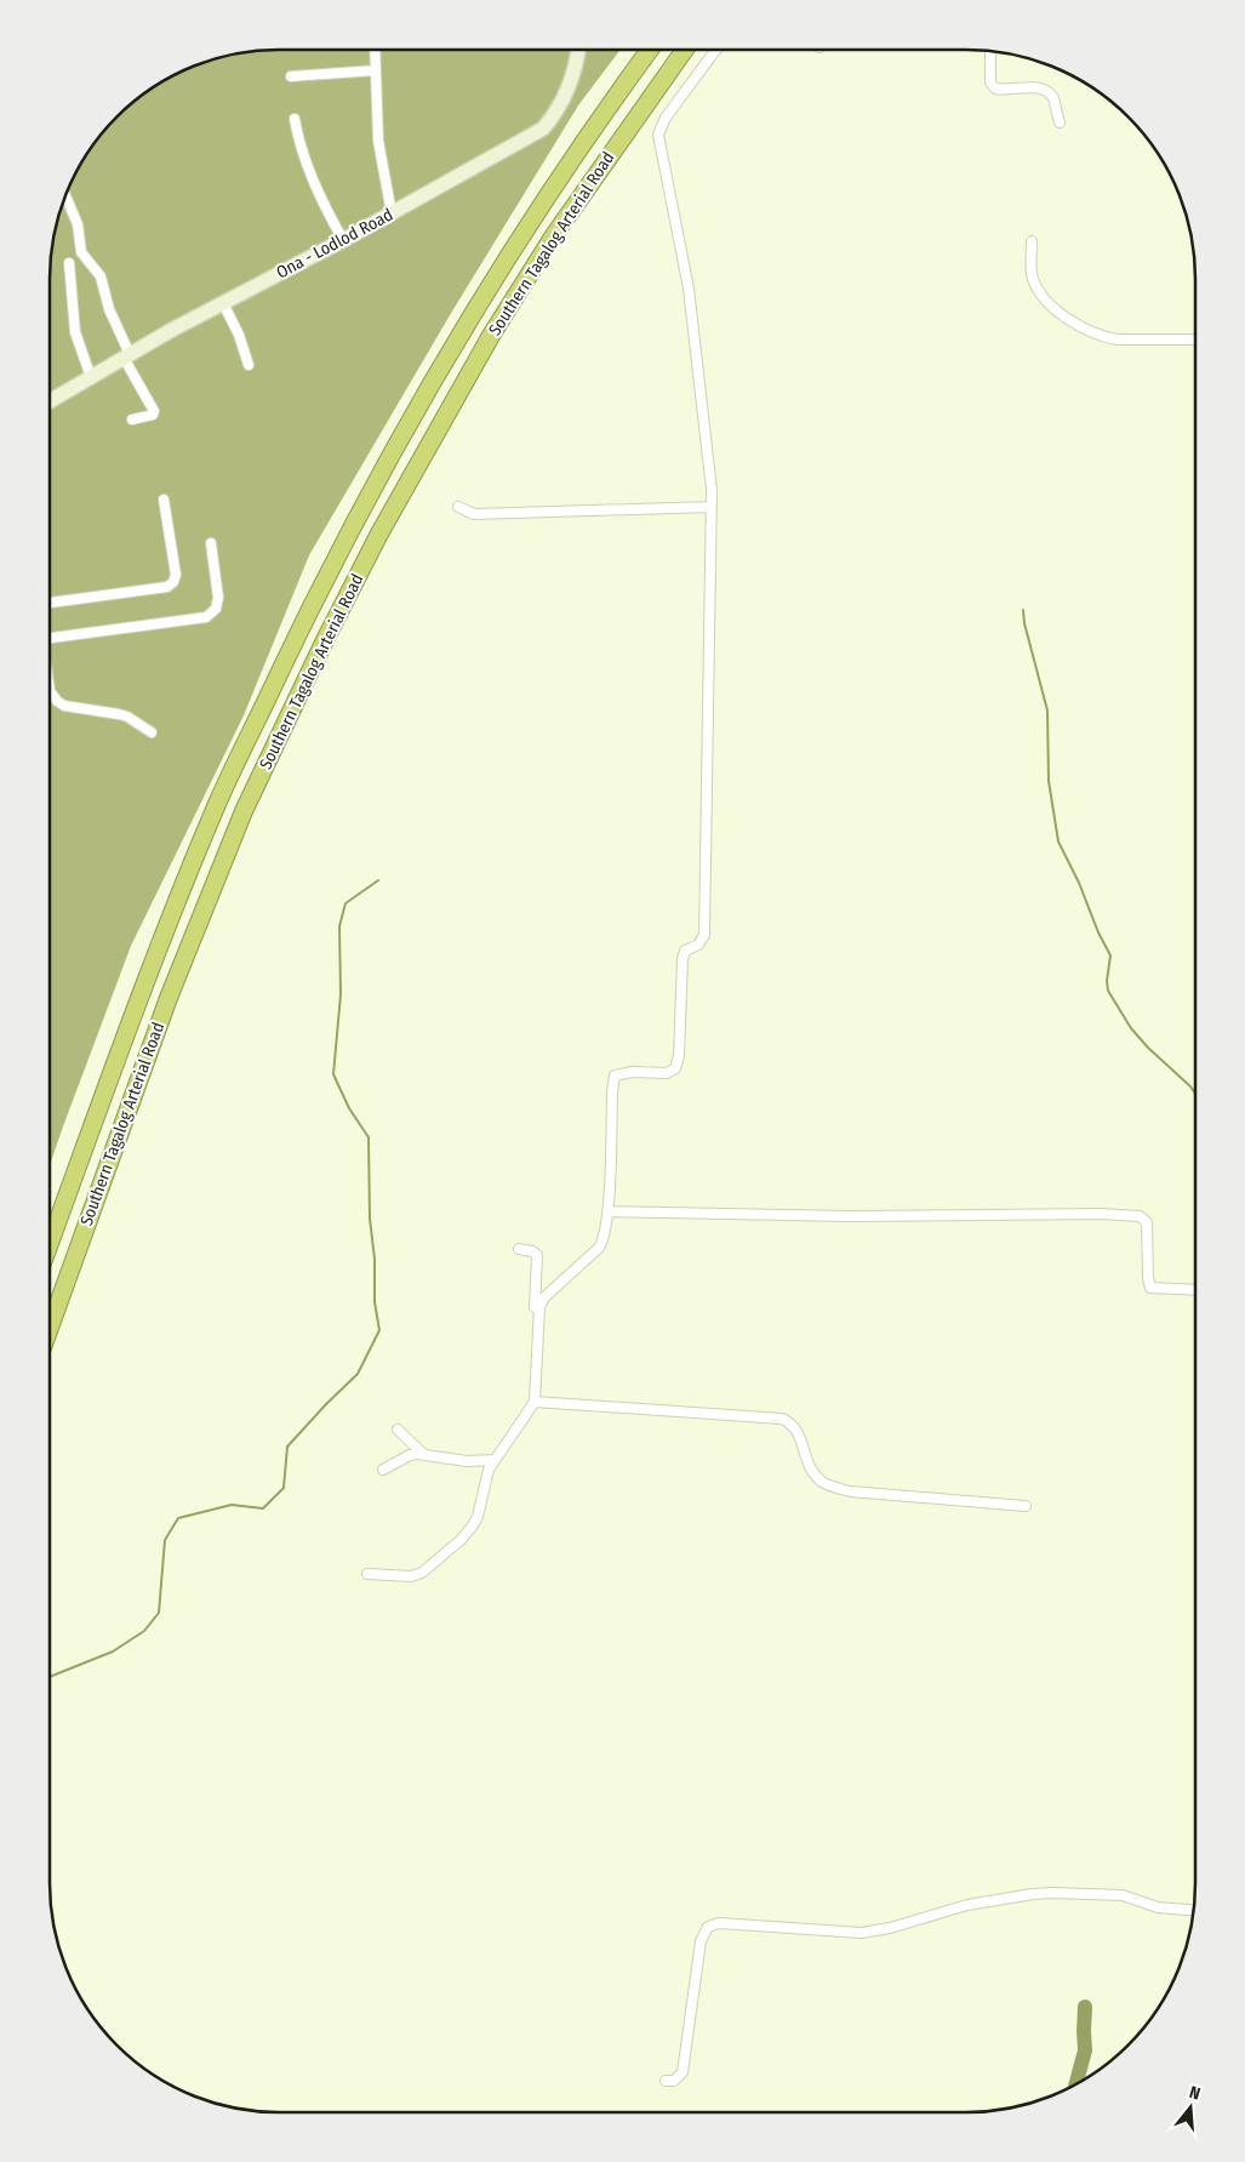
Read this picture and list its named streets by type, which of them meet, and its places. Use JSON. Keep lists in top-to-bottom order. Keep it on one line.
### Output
{"streets":{"highway":["Southern Tagalog Arterial Road"],"main road":["Ona - Lodlod Road"]},"north":"top"}
